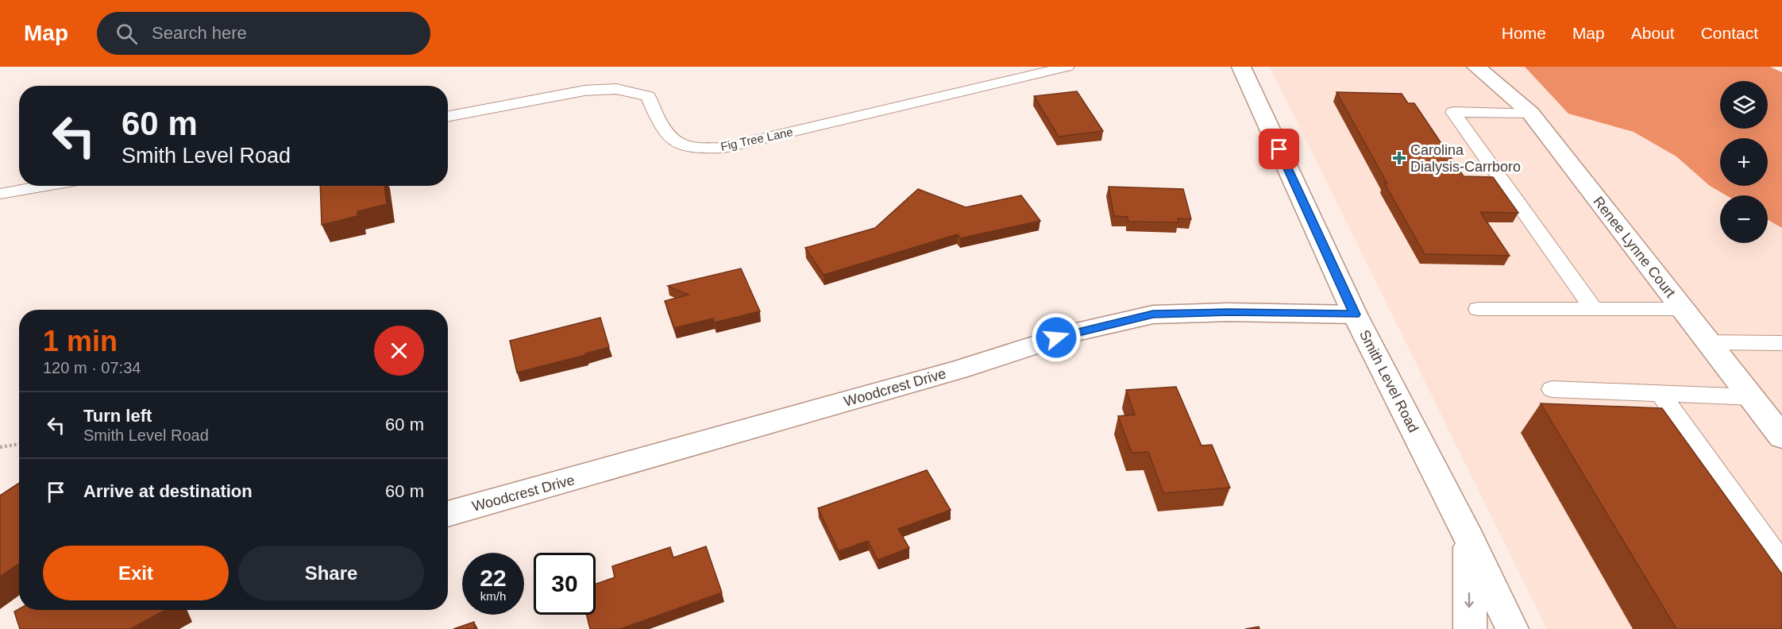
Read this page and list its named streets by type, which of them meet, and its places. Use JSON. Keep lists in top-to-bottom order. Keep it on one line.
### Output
{"streets":{"street":["Renee Lynne Court","Smith Level Road","Woodcrest Drive"],"lane":["Fig Tree Lane"]},"crossings":[["Smith Level Road","Woodcrest Drive"]],"places":{"health":["Carolina Dialysis-Carrboro"]},"page":{"header":"Map","search":"Search here","nav":["Home","Map","About","Contact"],"map_buttons":["+","−"],"turn":["60 m","Smith Level Road"],"heading":["1 min","120 m · 07:34"],"list":[{"name":"Turn left","note":"Smith Level Road","value":"60 m"},{"name":"Arrive at destination","value":"60 m"}],"buttons":["Exit","Share"],"speed":"22 km/h","limit":"30"}}
